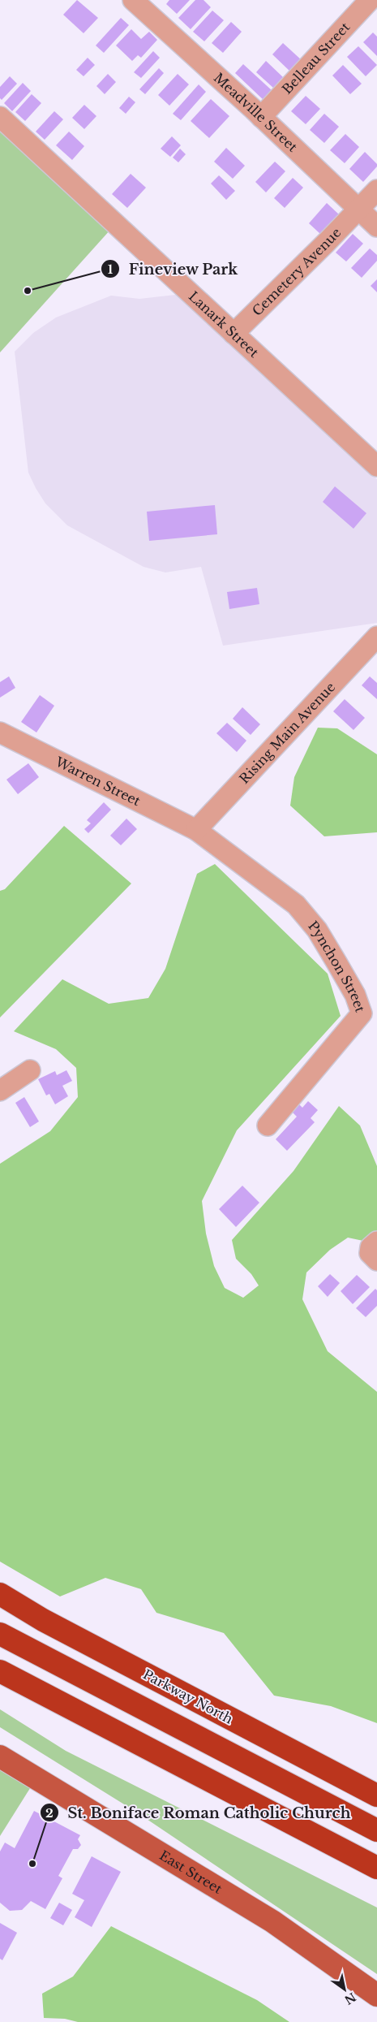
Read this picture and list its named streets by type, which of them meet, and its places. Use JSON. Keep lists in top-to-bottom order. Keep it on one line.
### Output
{"streets":{"highway":["Parkway North"],"main road":["East Street"],"street":["Belleau Street","Meadville Street","Cemetery Avenue","Lanark Street","Rising Main Avenue","Warren Street","Pynchon Street"]},"crossings":[["Belleau Street","Meadville Street"],["Meadville Street","Cemetery Avenue"],["Cemetery Avenue","Lanark Street"],["Rising Main Avenue","Warren Street"],["Rising Main Avenue","Pynchon Street"],["Warren Street","Pynchon Street"]],"places":["Fineview Park","St. Boniface Roman Catholic Church"],"north":"bottom right"}
